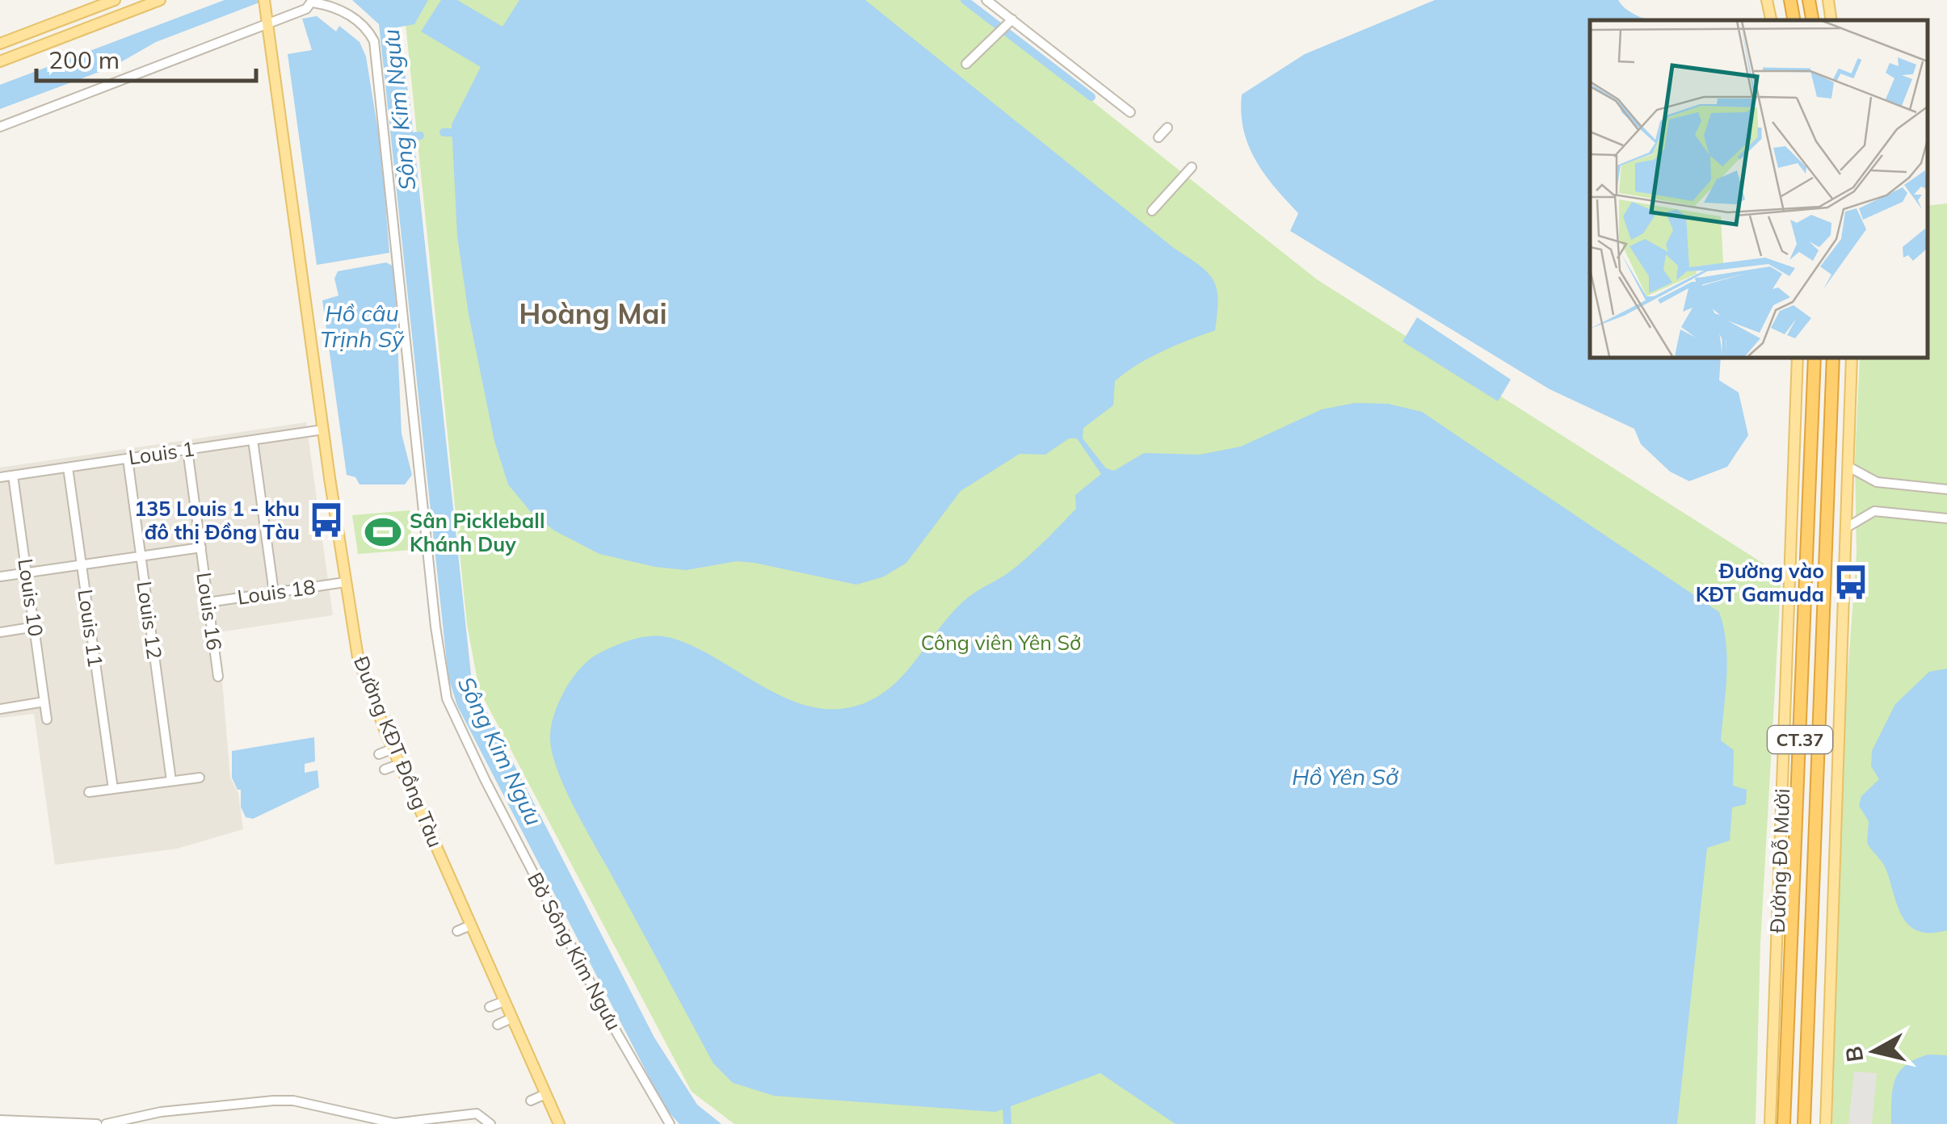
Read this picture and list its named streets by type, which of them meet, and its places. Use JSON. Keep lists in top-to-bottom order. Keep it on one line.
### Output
{"streets":{"highway":["CT.37"],"main road":["Đường KĐT Đồng Tàu","Đường Đỗ Mười"],"street":["Louis 1","Louis 18","Louis 10","Louis 16","Louis 12","Louis 11","Bờ Sông Kim Ngưu"]},"crossings":[["Louis 1","Louis 10"],["Louis 1","Louis 16"],["Louis 1","Louis 12"],["Louis 1","Louis 11"],["Louis 1","Đường KĐT Đồng Tàu"],["Louis 18","Louis 16"],["Louis 18","Đường KĐT Đồng Tàu"],["Đường KĐT Đồng Tàu","Bờ Sông Kim Ngưu"]],"districts":["Hoàng Mai"],"water":["Sông Kim Ngưu","Hồ câu Trịnh Sỹ","Hồ Yên Sở"],"parks":["Công viên Yên Sở"],"places":{"bus stop":["135 Louis 1 - khu đô thị Đồng Tàu","Đường vào KĐT Gamuda"],"sports":["Sân Pickleball Khánh Duy"]},"scale_bar":"200 m","north":"left"}
